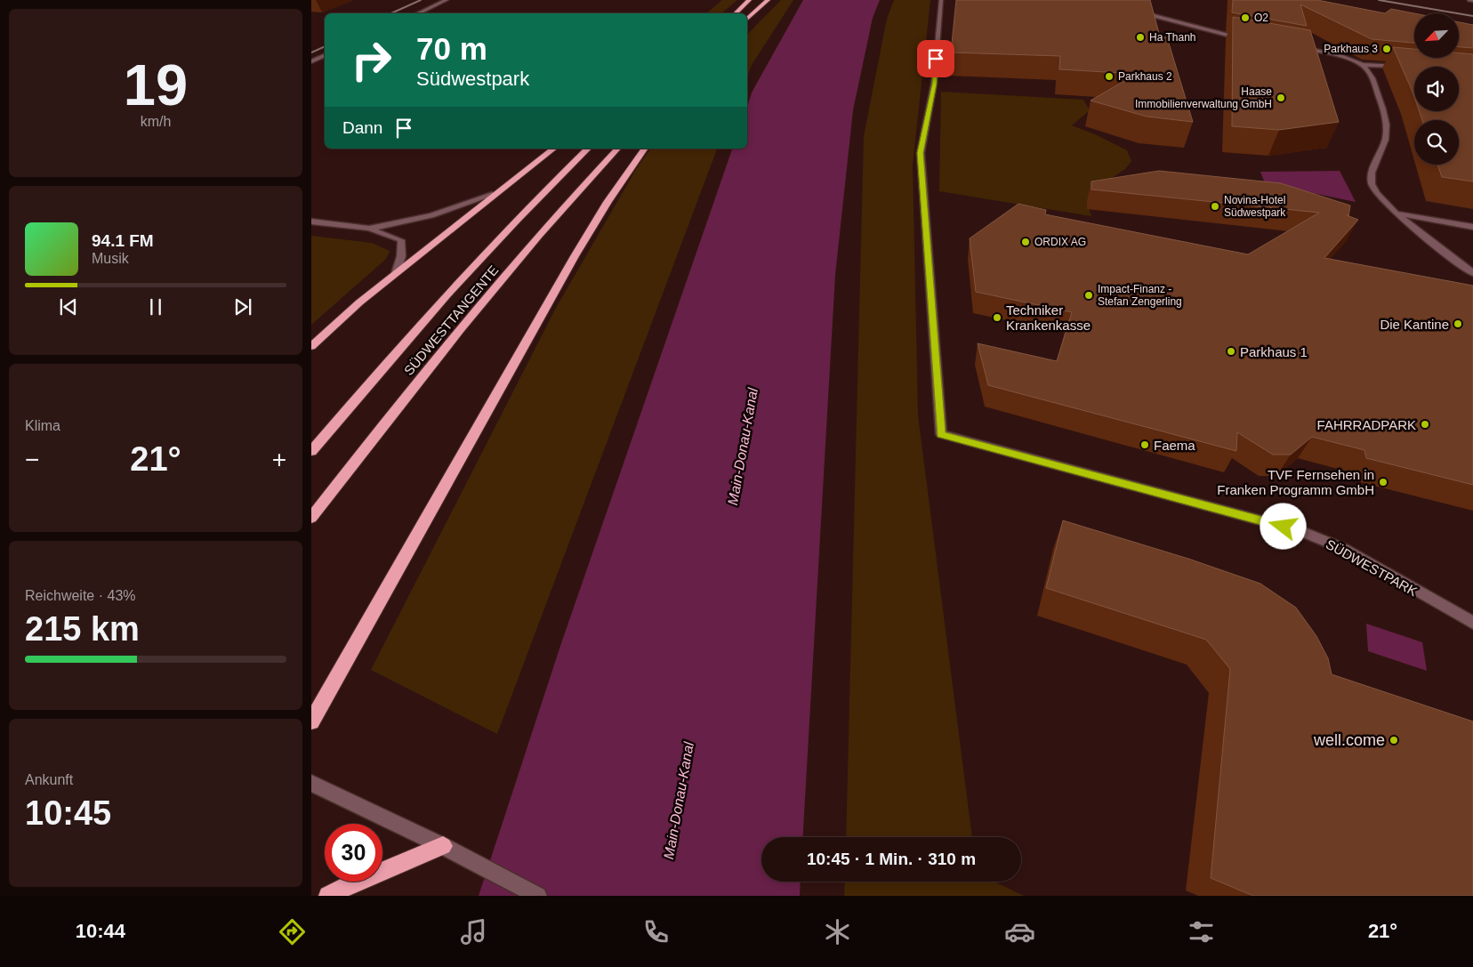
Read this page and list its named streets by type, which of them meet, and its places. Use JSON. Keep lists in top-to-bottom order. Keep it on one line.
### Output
{"streets":{"highway":["SÜDWESTTANGENTE"],"street":["SÜDWESTPARK"]},"water":["Main-Donau-Kanal"],"places":["O2","Ha Thanh","Parkhaus 3","Parkhaus 2","Haase Immobilienverwaltung GmbH","Novina-Hotel Südwestpark","ORDIX AG","Impact-Finanz - Stefan Zengerling","Techniker Krankenkasse","Die Kantine","Parkhaus 1","FAHRRADPARK","Faema","TVF Fernsehen in Franken Programm GmbH","well.come"],"north":"bottom left","page":{"tile":[["19","km/h"],"Klima",["Reichweite · 43%","215 km"],["Ankunft","10:45"]],"turn":["70 m","Südwestpark"],"then":"Dann","song":["94.1 FM","Musik"],"heat":["−","21°","+"],"limit":"30","trip":"10:45 · 1 Min. · 310 m","tabs":["10:44","21°"]}}
